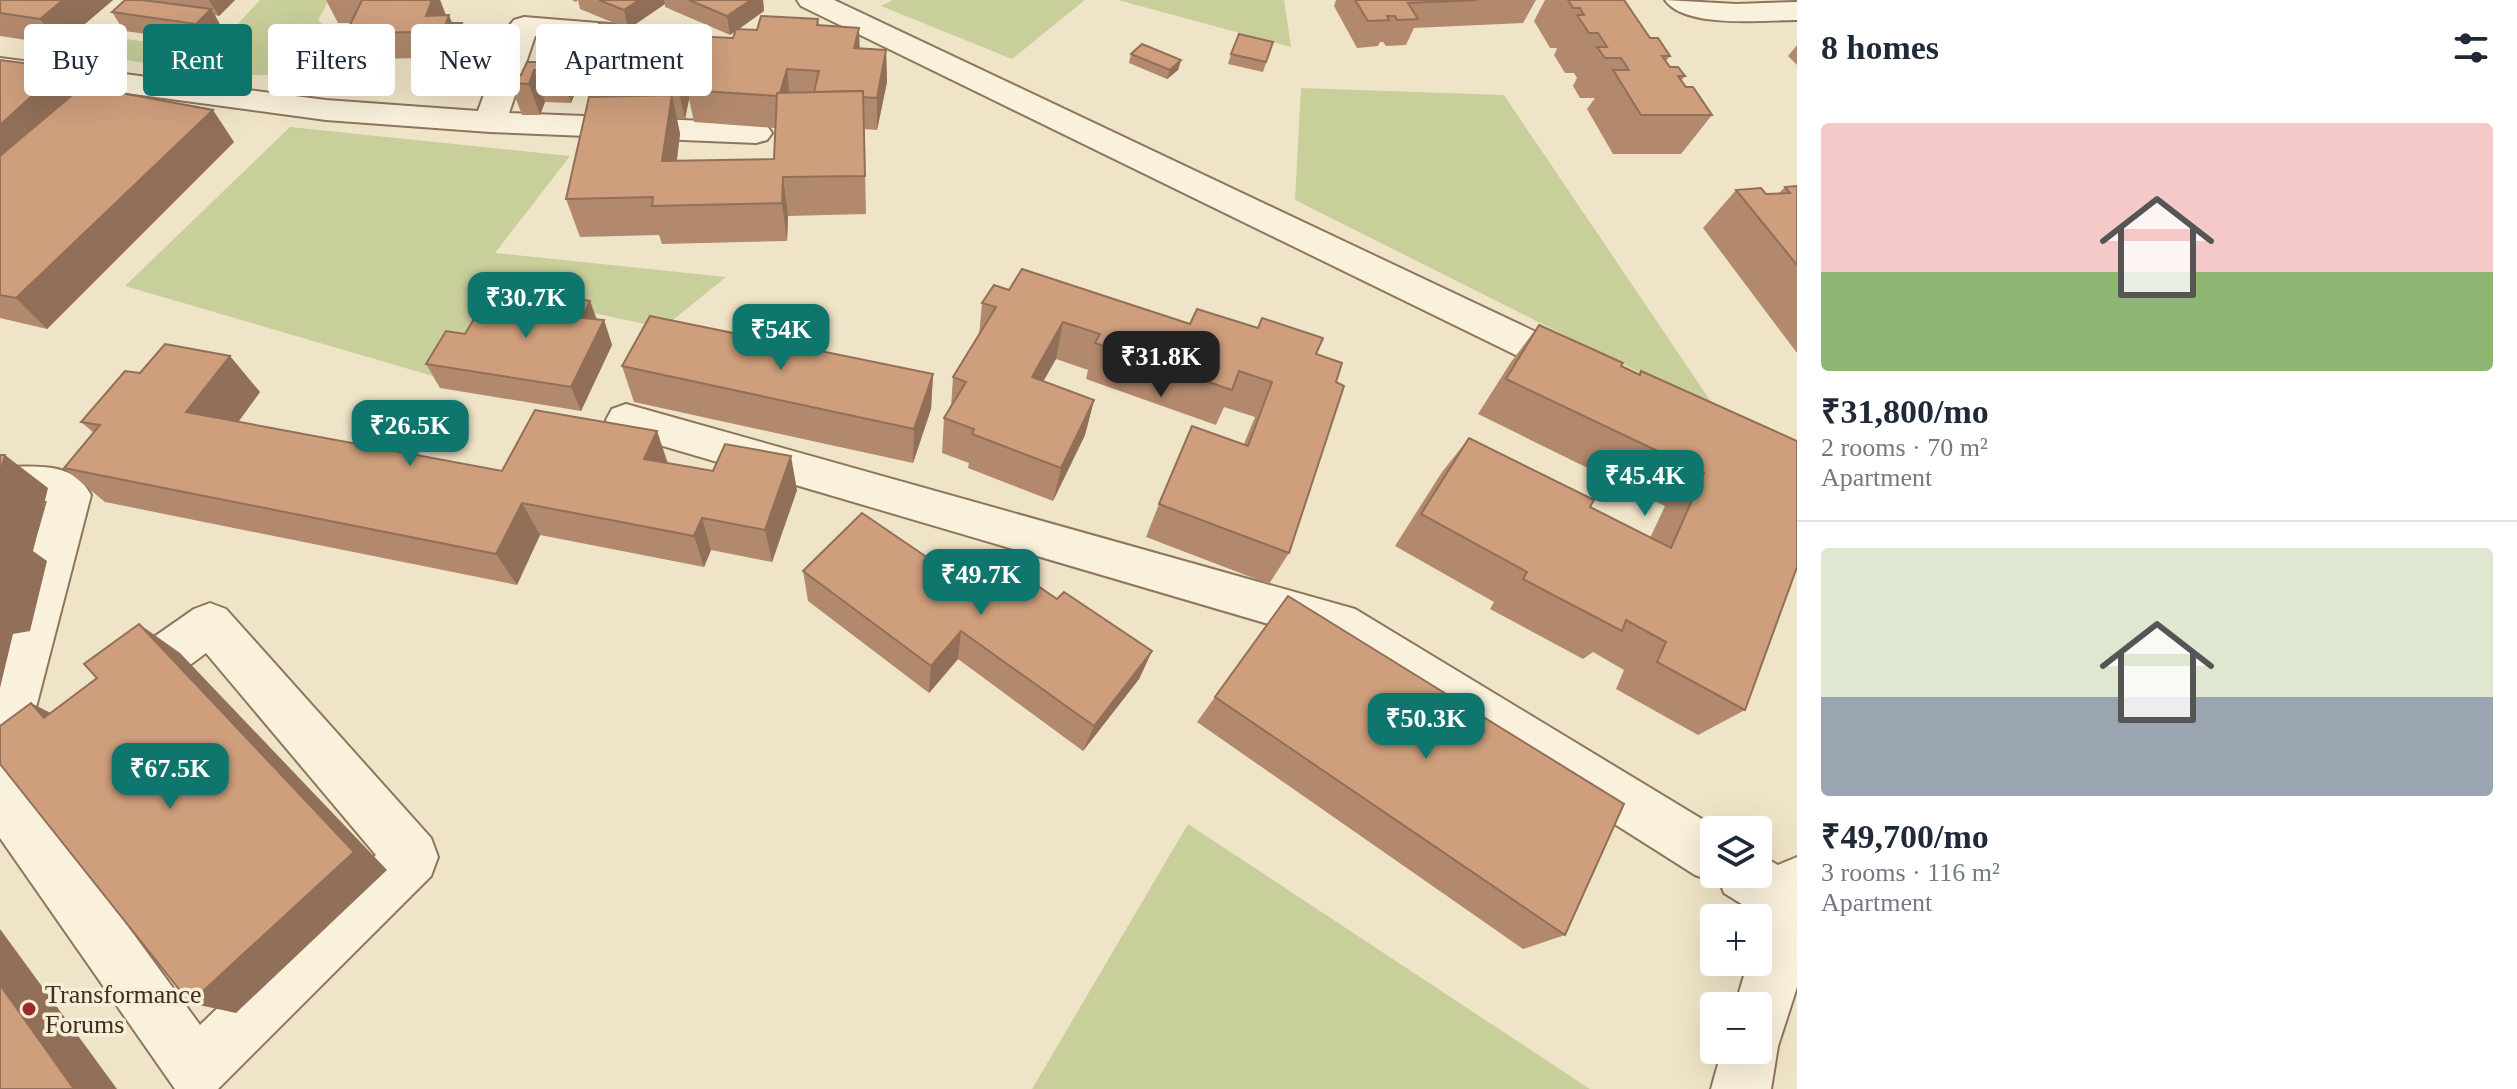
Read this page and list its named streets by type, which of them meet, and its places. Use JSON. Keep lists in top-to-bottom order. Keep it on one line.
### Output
{"places":["Transformance Forums"],"page":{"heading":"8 homes","chip":["Buy","Rent","Filters","New","Apartment"],"list":[{"name":"₹31,800/mo","note":"2 rooms · 70 m² · Apartment"},{"name":"₹49,700/mo","note":"3 rooms · 116 m² · Apartment"}],"price":["₹30.7K","₹54K","₹31.8K","₹26.5K","₹45.4K","₹49.7K","₹50.3K","₹67.5K"],"map_buttons":["+","−"]}}
